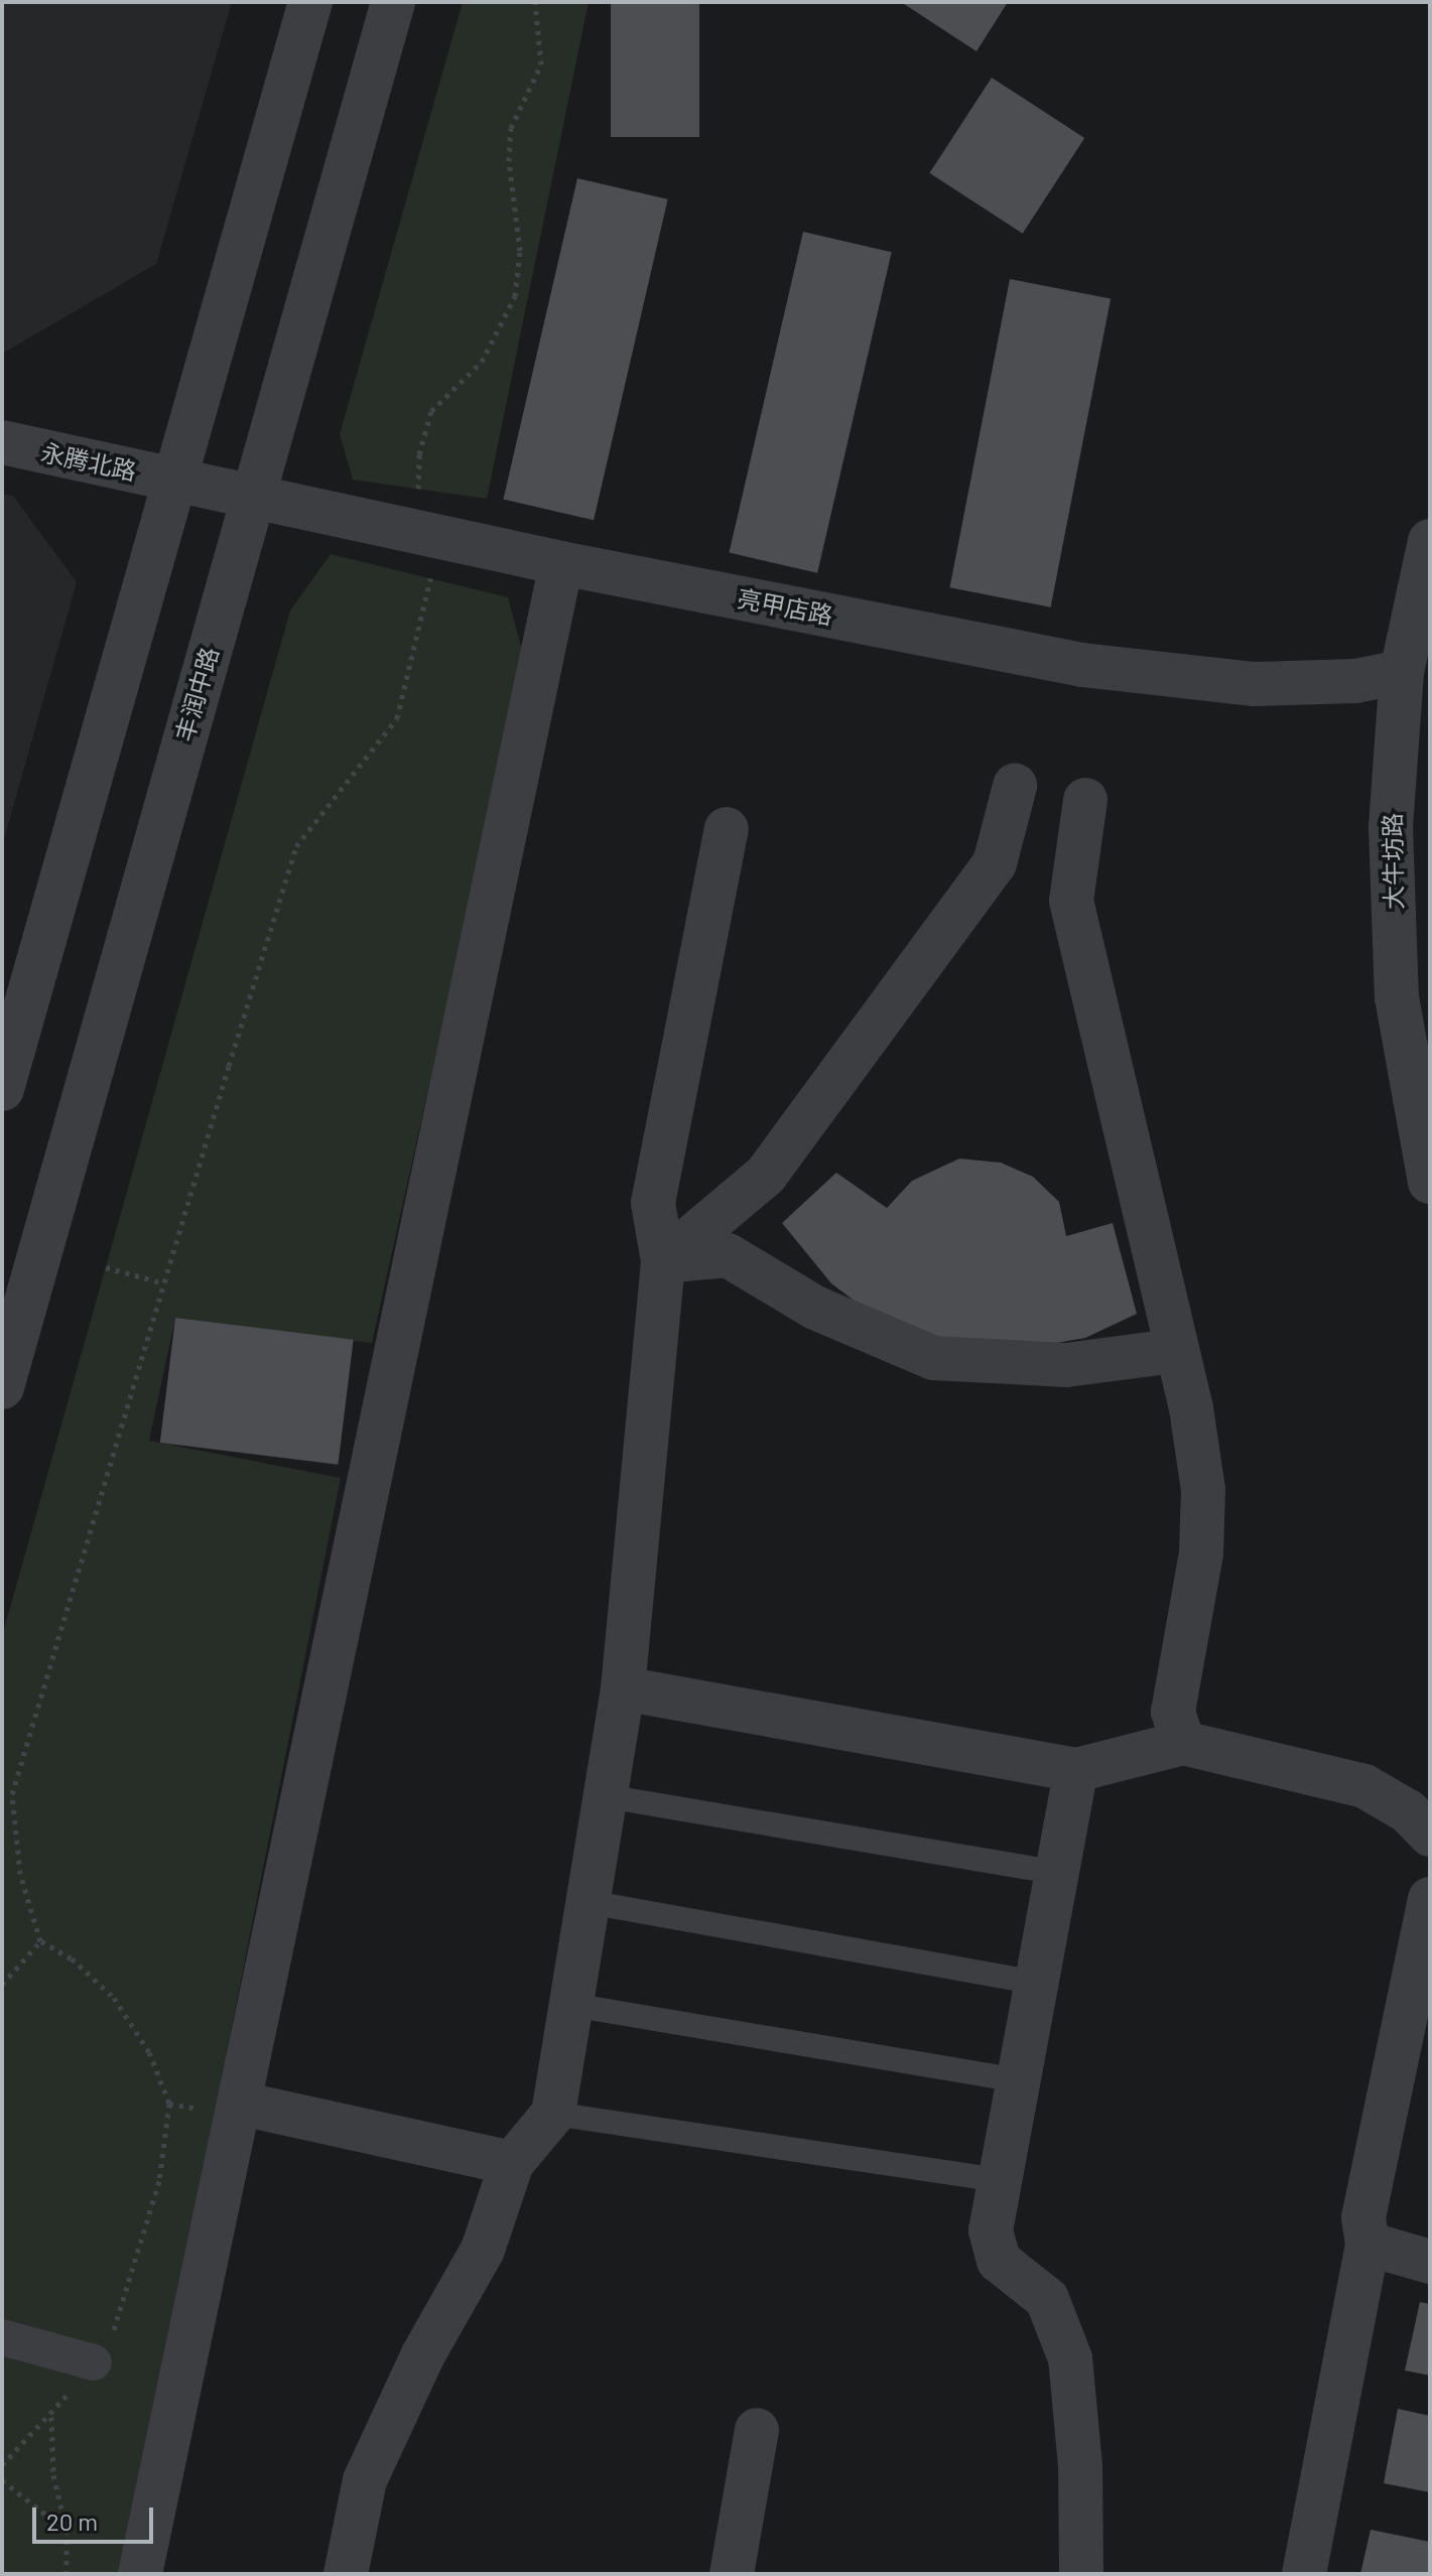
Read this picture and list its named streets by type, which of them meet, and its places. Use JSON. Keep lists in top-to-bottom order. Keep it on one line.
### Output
{"streets":{"street":["永腾北路","亮甲店路","丰润中路","大牛坊路"]},"crossings":[["永腾北路","亮甲店路"],["亮甲店路","丰润中路"],["亮甲店路","大牛坊路"]],"scale_bar":"20 m"}
